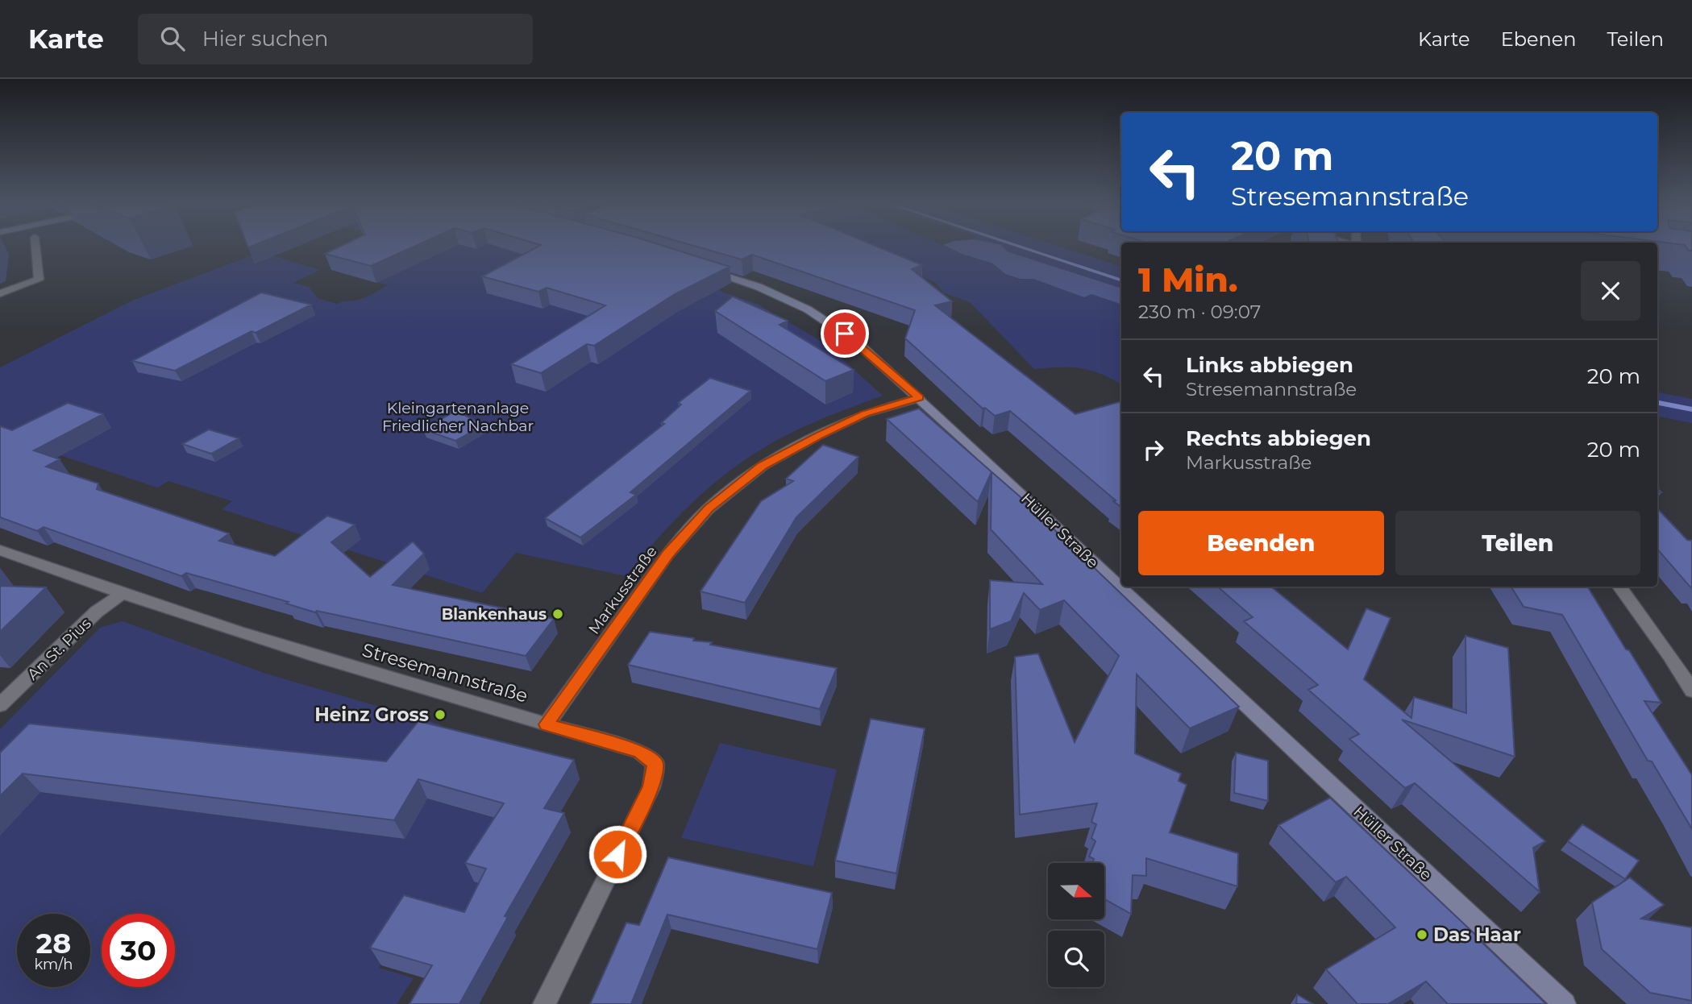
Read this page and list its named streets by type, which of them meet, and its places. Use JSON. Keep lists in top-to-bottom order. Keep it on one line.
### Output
{"streets":{"street":["Hüller Straße","Markusstraße","An St. Pius","Stresemannstraße"]},"crossings":[["Hüller Straße","Markusstraße"],["Markusstraße","Stresemannstraße"],["An St. Pius","Stresemannstraße"]],"parks":["Kleingartenanlage Friedlicher Nachbar"],"places":["Blankenhaus","Heinz Gross","Das Haar"],"north":"right","page":{"header":"Karte","search":"Hier suchen","nav":["Karte","Ebenen","Teilen"],"turn":["20 m","Stresemannstraße"],"heading":["1 Min.","230 m · 09:07"],"list":[{"name":"Links abbiegen","note":"Stresemannstraße","value":"20 m"},{"name":"Rechts abbiegen","note":"Markusstraße","value":"20 m"}],"buttons":["Beenden","Teilen"],"speed":"28 km/h","limit":"30"}}
